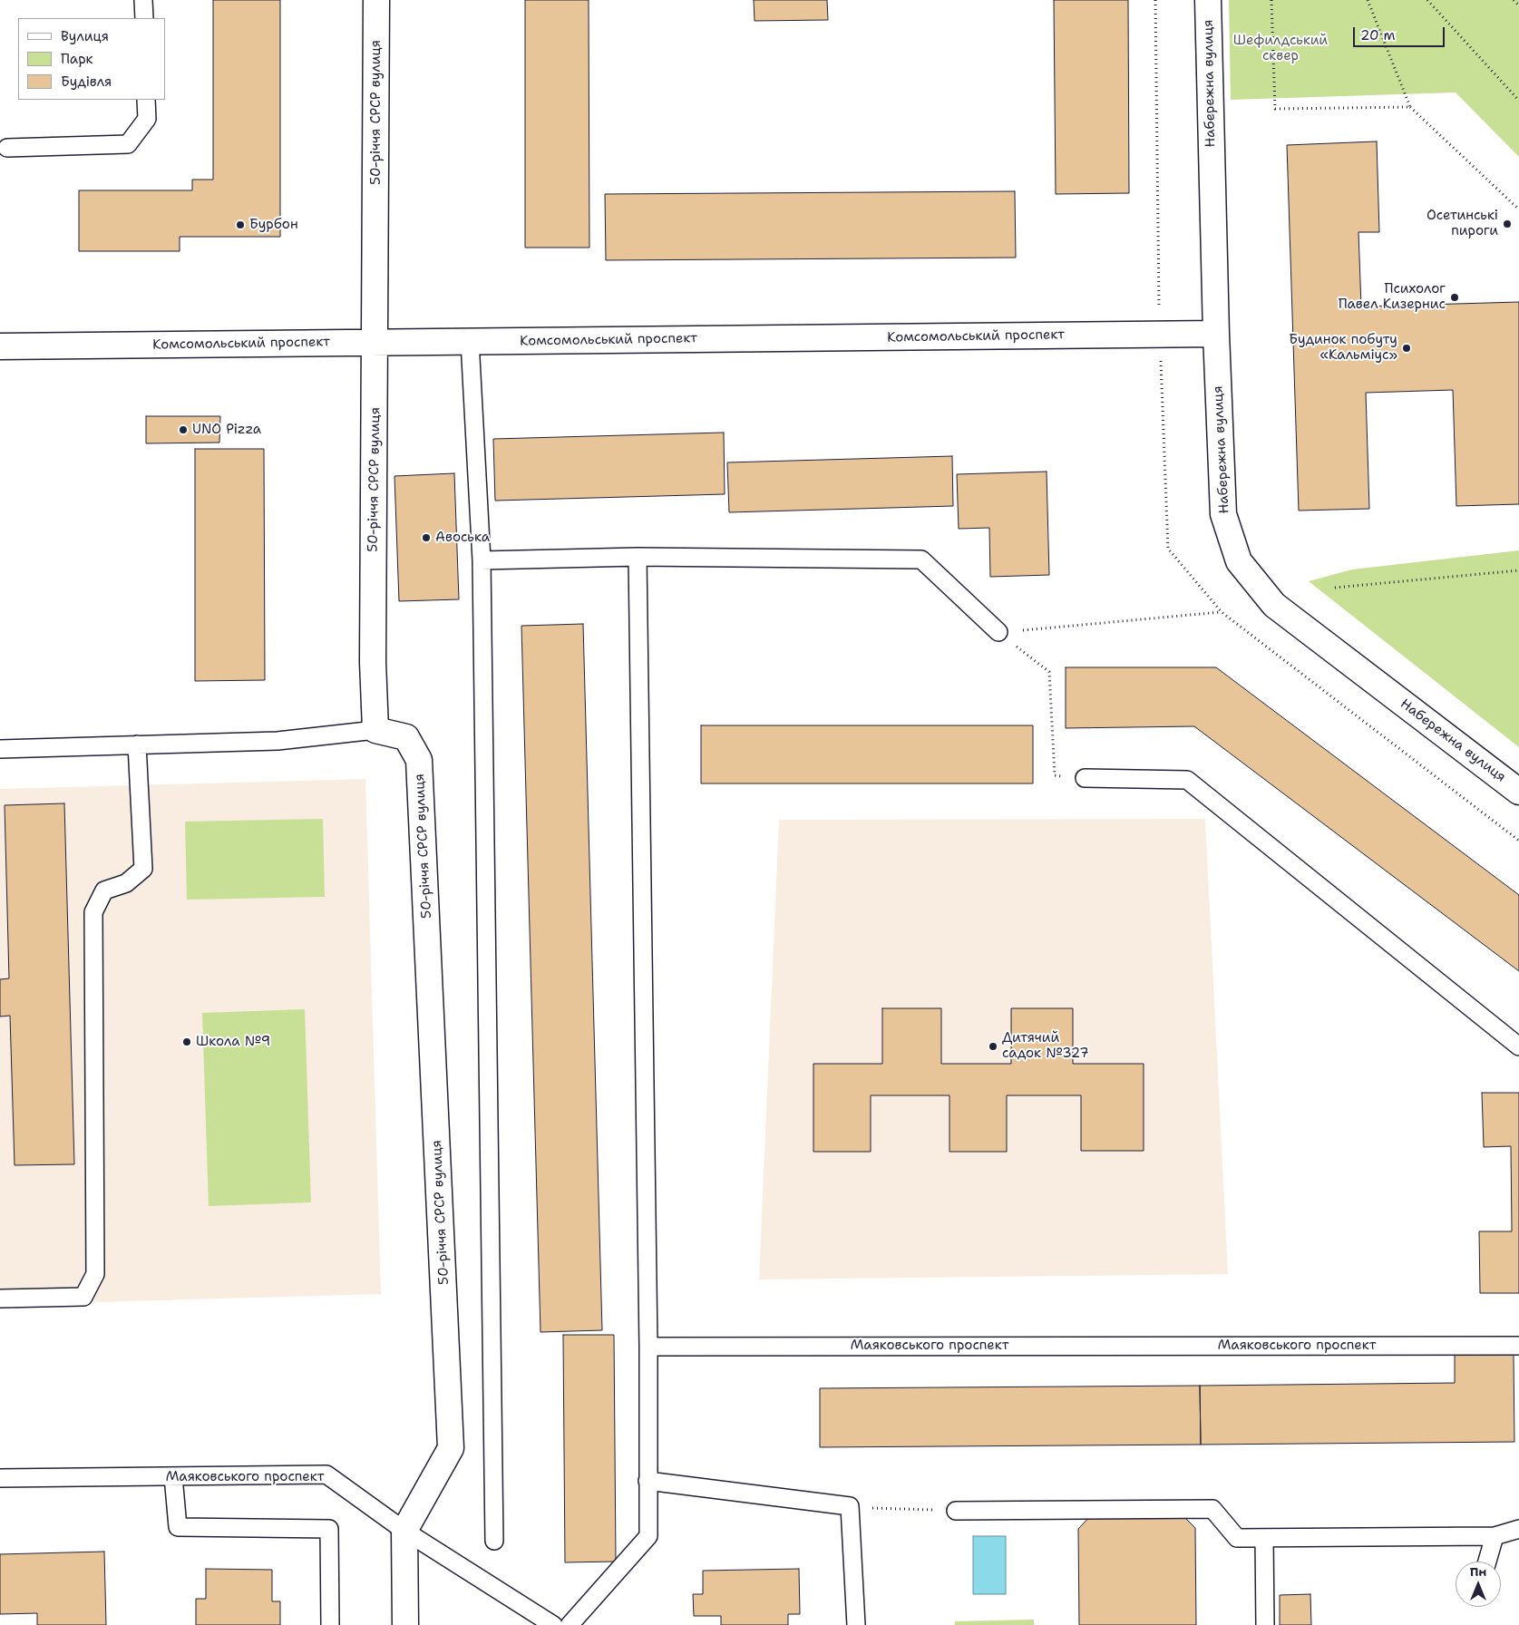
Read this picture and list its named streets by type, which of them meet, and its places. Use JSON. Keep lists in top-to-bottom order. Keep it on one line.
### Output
{"streets":{"street":["Набережна вулиця","50-річчя СРСР вулиця","Комсомольський проспект"],"lane":["Маяковського проспект"]},"crossings":[["Набережна вулиця","Комсомольський проспект"],["50-річчя СРСР вулиця","Комсомольський проспект"],["50-річчя СРСР вулиця","Маяковського проспект"]],"parks":["Шефилдський сквер"],"places":["Осетинські пироги","Бурбон","Психолог Павел Кизернис","Будинок побуту «Кальміус»","UNO Pizza","Авоська","Школа №9","Дитячий садок №327"],"legend":["Вулиця","Парк","Будівля"],"scale_bar":"20 m","north":"top"}
